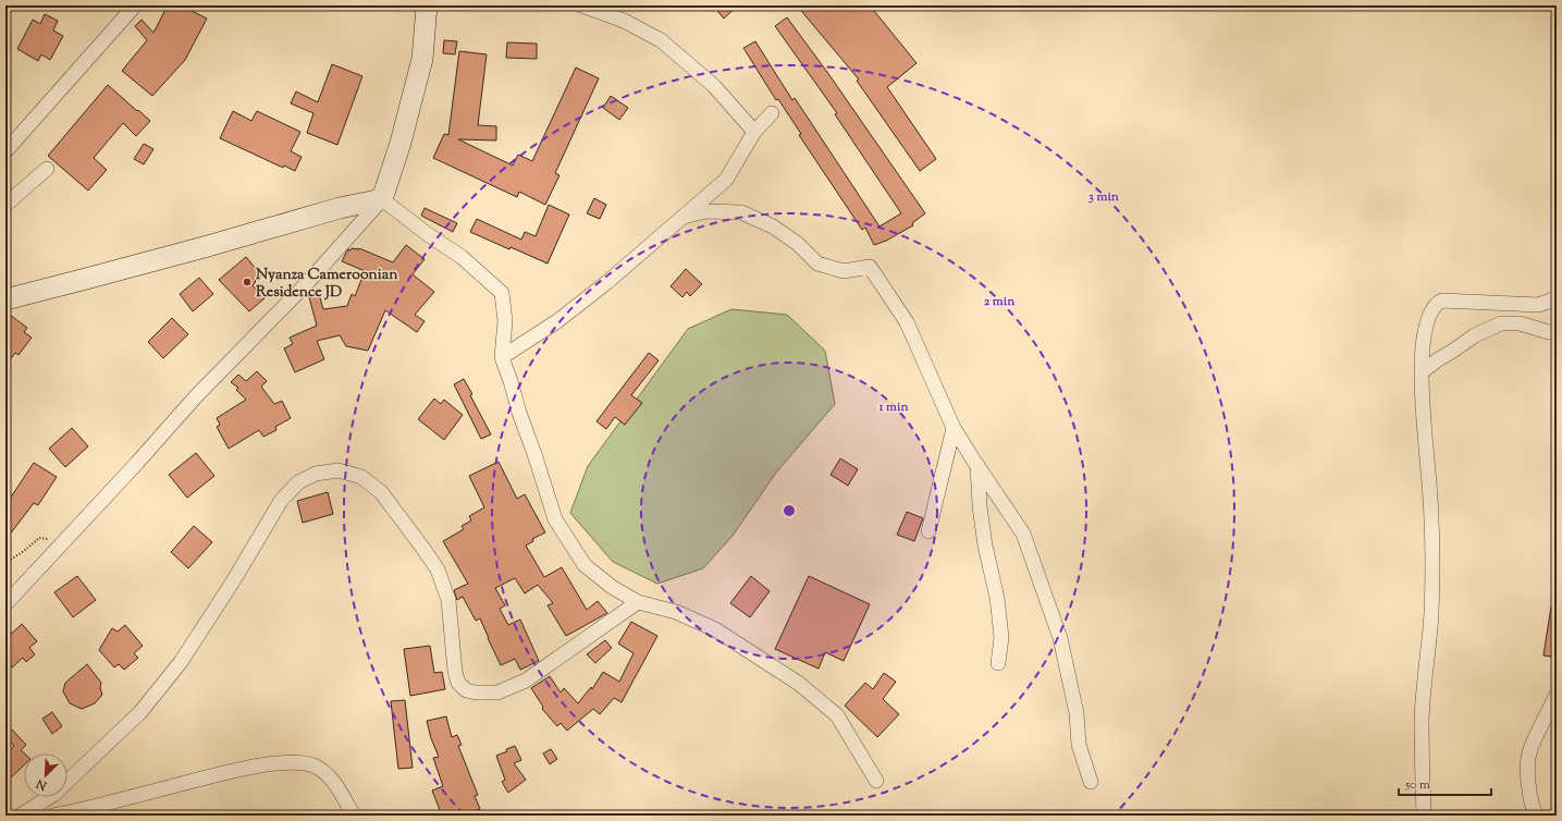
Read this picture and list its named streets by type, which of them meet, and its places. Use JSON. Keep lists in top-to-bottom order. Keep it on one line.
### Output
{"places":["Nyanza Cameroonian Residence JD"],"scale_bar":"50 m","north":"bottom left","rings":["3 min","2 min","1 min"]}
